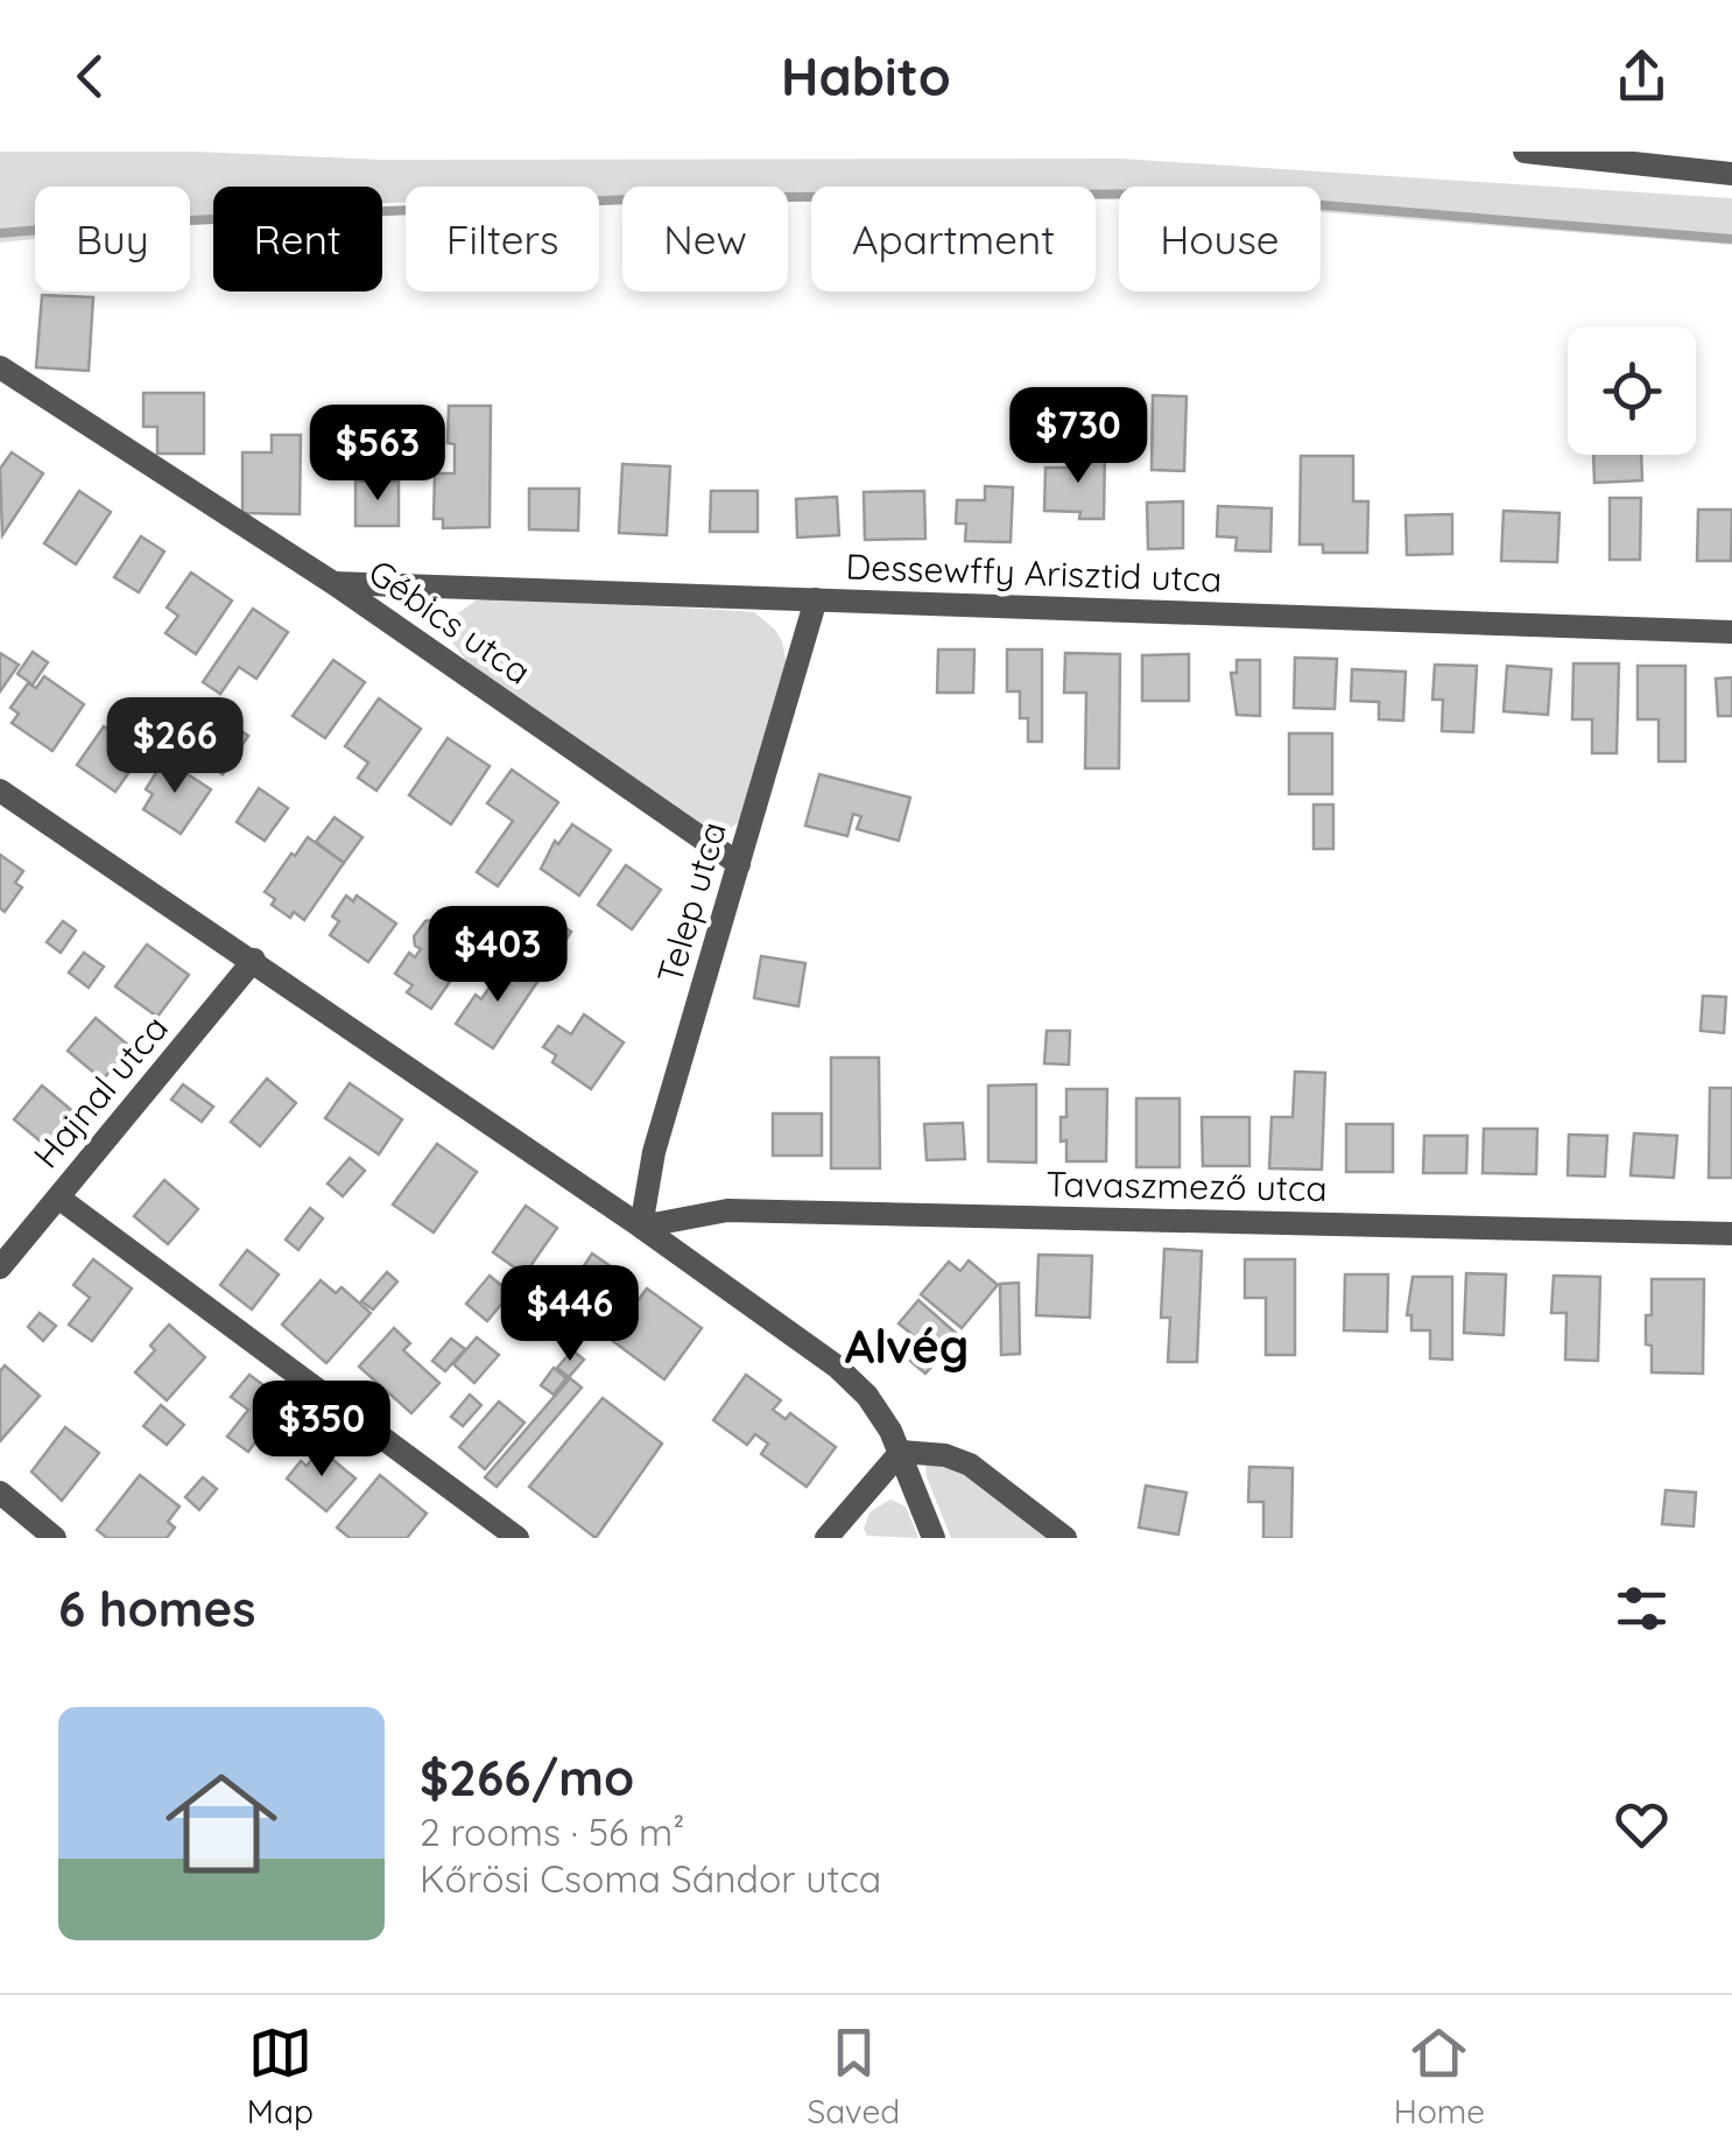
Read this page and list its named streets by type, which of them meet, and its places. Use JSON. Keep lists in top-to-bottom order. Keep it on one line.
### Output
{"streets":{"street":["Dessewffy Arisztid utca","Gébics utca","Telep utca","Hajnal utca","Tavaszmező utca"]},"crossings":[["Dessewffy Arisztid utca","Gébics utca"],["Dessewffy Arisztid utca","Telep utca"],["Gébics utca","Telep utca"],["Telep utca","Tavaszmező utca"]],"districts":["Alvég"],"page":{"header":"Habito","chip":["Buy","Rent","Filters","New","Apartment","House"],"price":["$730","$563","$266","$403","$446","$350"],"heading":"6 homes","list":[{"name":"$266/mo","note":"2 rooms · 56 m² · Kőrösi Csoma Sándor utca"}],"tabs":["Map","Saved","Home"]}}
